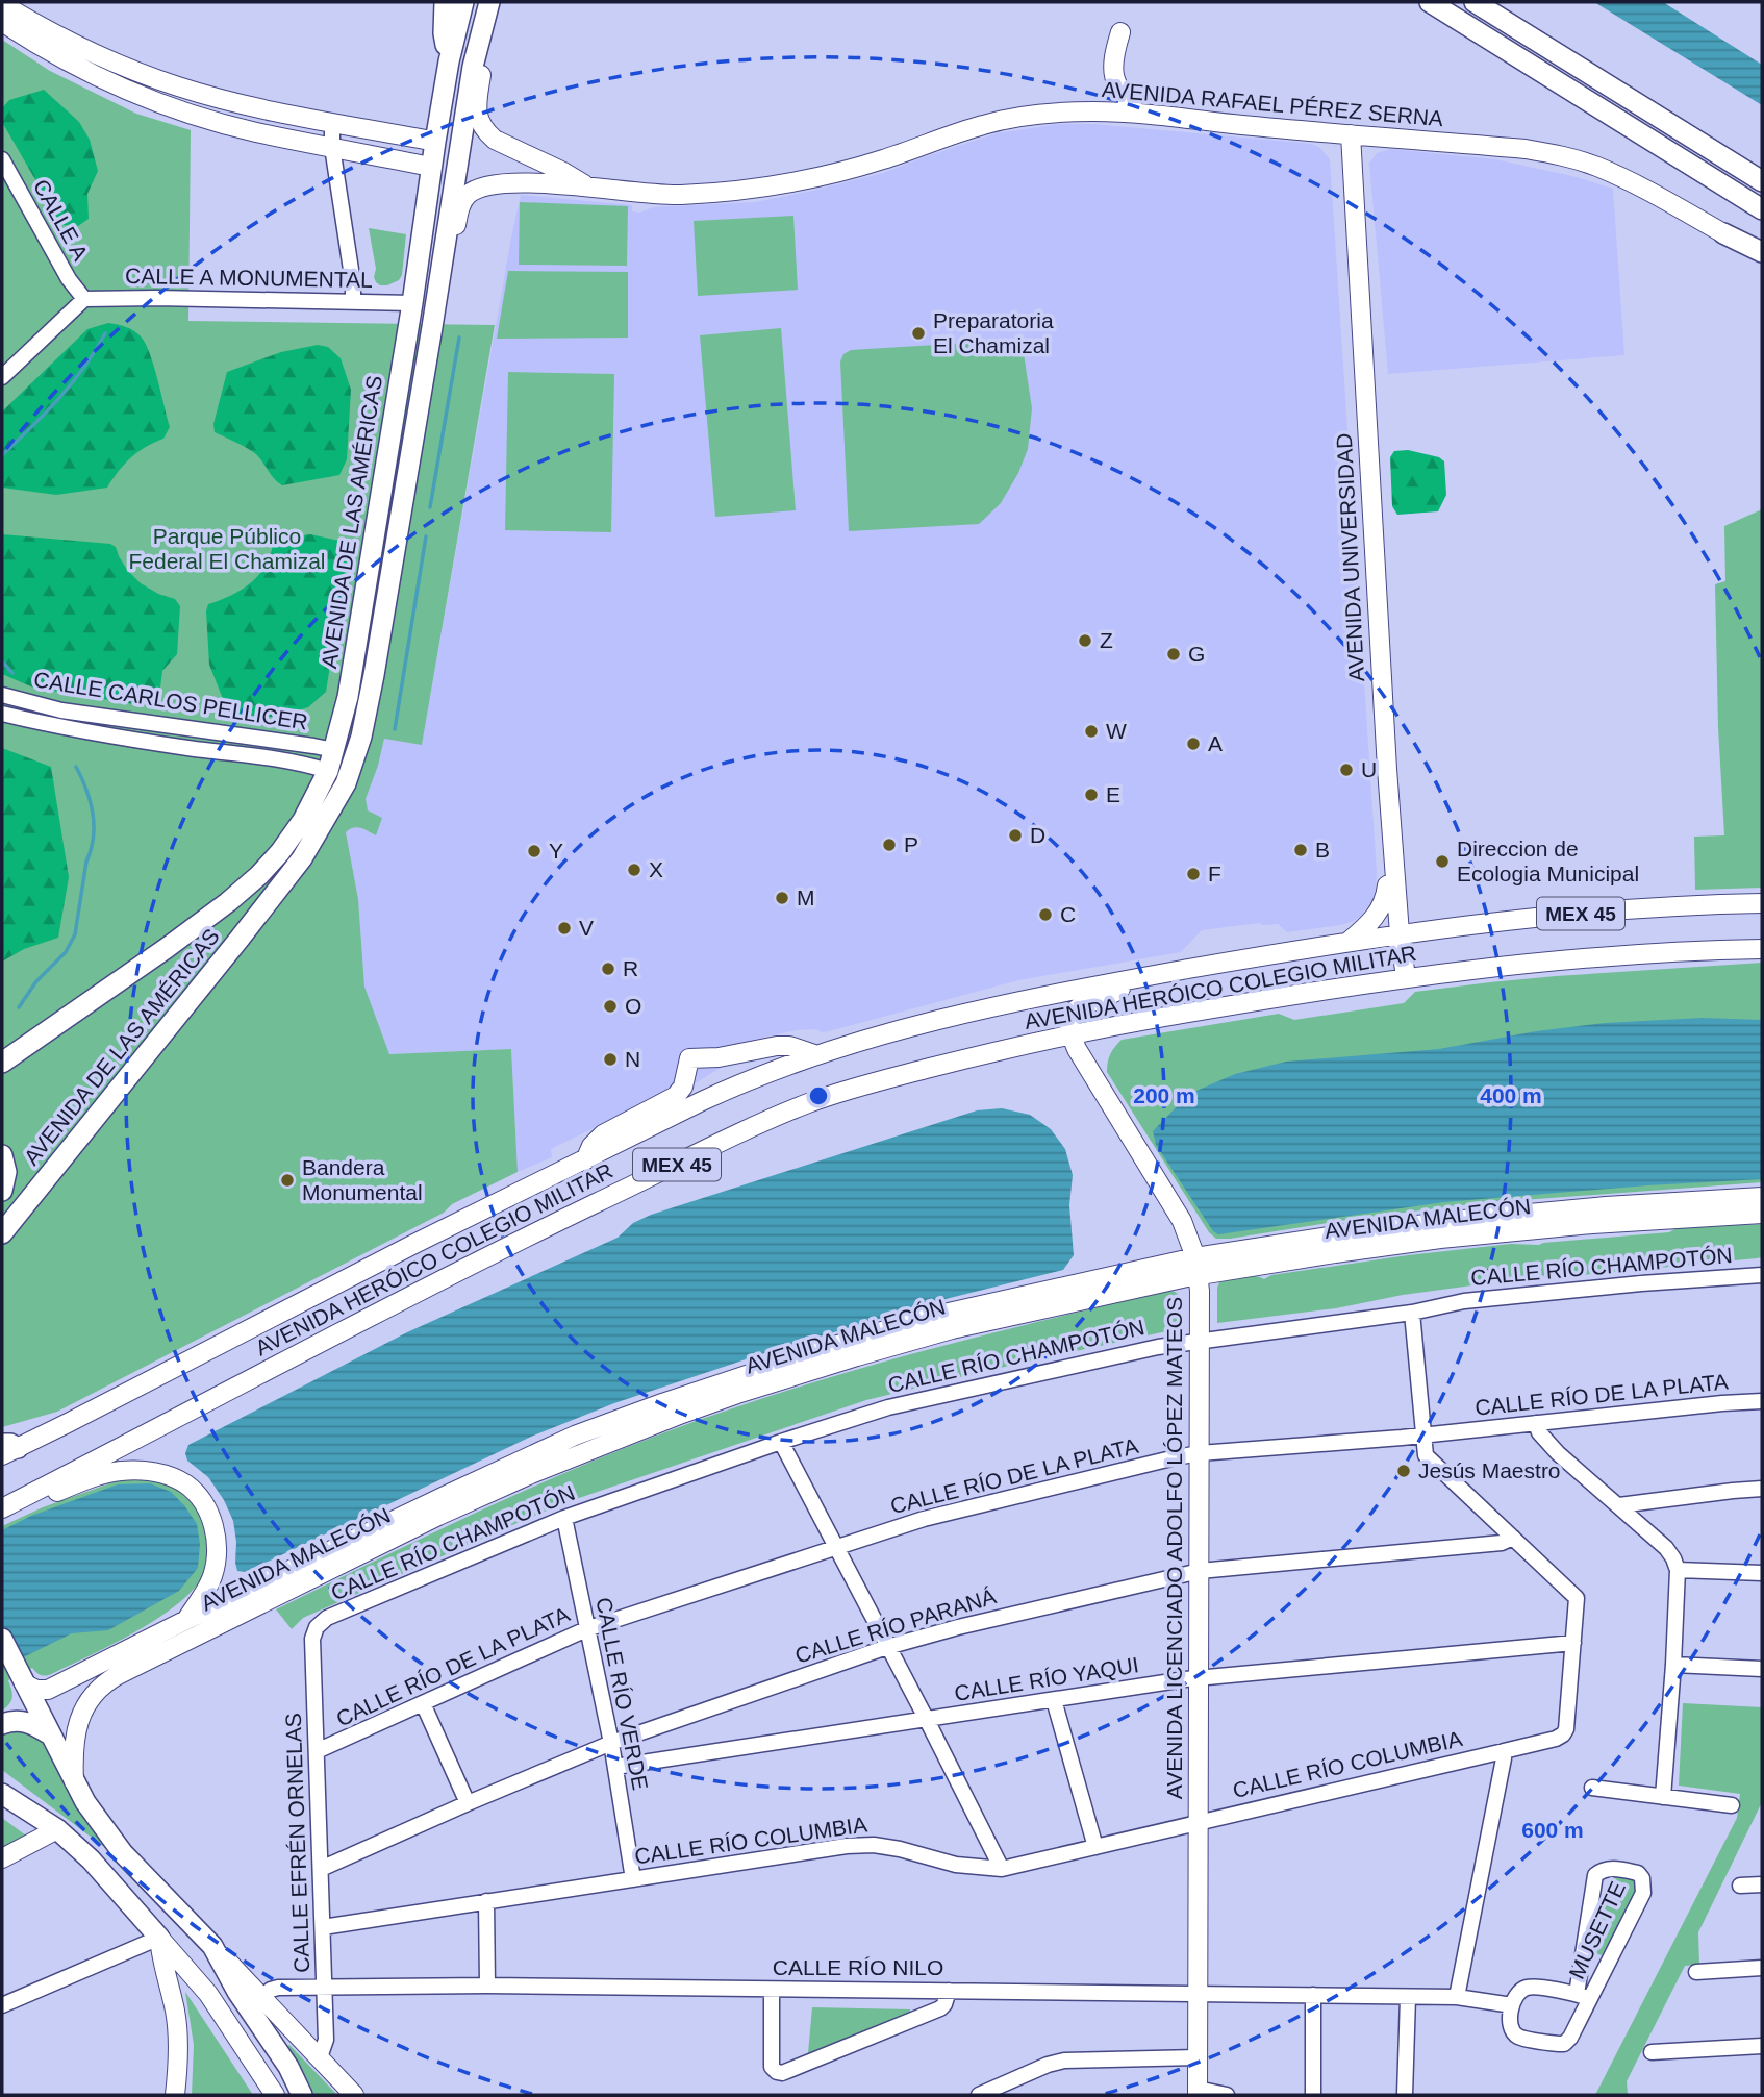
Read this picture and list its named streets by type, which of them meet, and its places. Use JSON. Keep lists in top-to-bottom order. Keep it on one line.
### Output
{"streets":{"highway":["AVENIDA DE LAS AMÉRICAS"],"main road":["AVENIDA RAFAEL PÉREZ SERNA","AVENIDA UNIVERSIDAD","MEX 45","AVENIDA HERÓICO COLEGIO MILITAR","AVENIDA MALECÓN","AVENIDA LICENCIADO ADOLFO LÓPEZ MATEOS"],"street":["CALLE A","CALLE A MONUMENTAL","CALLE CARLOS PELLICER","CALLE RÍO CHAMPOTÓN","CALLE RÍO DE LA PLATA","CALLE RÍO PARANÁ","CALLE RÍO YAQUI","CALLE RÍO VERDE","CALLE RÍO COLUMBIA","CALLE EFRÉN ORNELAS","MUSETTE","CALLE RÍO NILO"]},"crossings":[["AVENIDA RAFAEL PÉREZ SERNA","AVENIDA DE LAS AMÉRICAS"],["AVENIDA RAFAEL PÉREZ SERNA","AVENIDA UNIVERSIDAD"],["CALLE A","CALLE A MONUMENTAL"],["CALLE A MONUMENTAL","AVENIDA DE LAS AMÉRICAS"],["AVENIDA DE LAS AMÉRICAS","CALLE CARLOS PELLICER"],["AVENIDA UNIVERSIDAD","AVENIDA HERÓICO COLEGIO MILITAR"],["AVENIDA HERÓICO COLEGIO MILITAR","AVENIDA LICENCIADO ADOLFO LÓPEZ MATEOS"],["AVENIDA MALECÓN","AVENIDA LICENCIADO ADOLFO LÓPEZ MATEOS"],["CALLE RÍO CHAMPOTÓN","AVENIDA LICENCIADO ADOLFO LÓPEZ MATEOS"],["CALLE RÍO CHAMPOTÓN","CALLE RÍO VERDE"],["CALLE RÍO CHAMPOTÓN","CALLE EFRÉN ORNELAS"],["CALLE RÍO DE LA PLATA","AVENIDA LICENCIADO ADOLFO LÓPEZ MATEOS"],["CALLE RÍO DE LA PLATA","CALLE RÍO VERDE"],["CALLE RÍO DE LA PLATA","CALLE EFRÉN ORNELAS"],["AVENIDA LICENCIADO ADOLFO LÓPEZ MATEOS","CALLE RÍO PARANÁ"],["AVENIDA LICENCIADO ADOLFO LÓPEZ MATEOS","CALLE RÍO YAQUI"],["AVENIDA LICENCIADO ADOLFO LÓPEZ MATEOS","CALLE RÍO COLUMBIA"],["AVENIDA LICENCIADO ADOLFO LÓPEZ MATEOS","CALLE RÍO NILO"],["CALLE RÍO PARANÁ","CALLE RÍO VERDE"],["CALLE RÍO PARANÁ","CALLE EFRÉN ORNELAS"],["CALLE RÍO YAQUI","CALLE RÍO VERDE"],["CALLE RÍO YAQUI","CALLE RÍO COLUMBIA"],["CALLE RÍO VERDE","CALLE RÍO COLUMBIA"],["CALLE RÍO COLUMBIA","CALLE EFRÉN ORNELAS"],["CALLE EFRÉN ORNELAS","CALLE RÍO NILO"]],"parks":["Parque Público Federal El Chamizal"],"places":["Preparatoria El Chamizal","Z","G","W","A","U","E","D","P","B","Y","Direccion de Ecologia Municipal","X","F","M","C","V","R","O","N","Bandera Monumental","Jesús Maestro"],"rings":["200 m","400 m","600 m"]}
